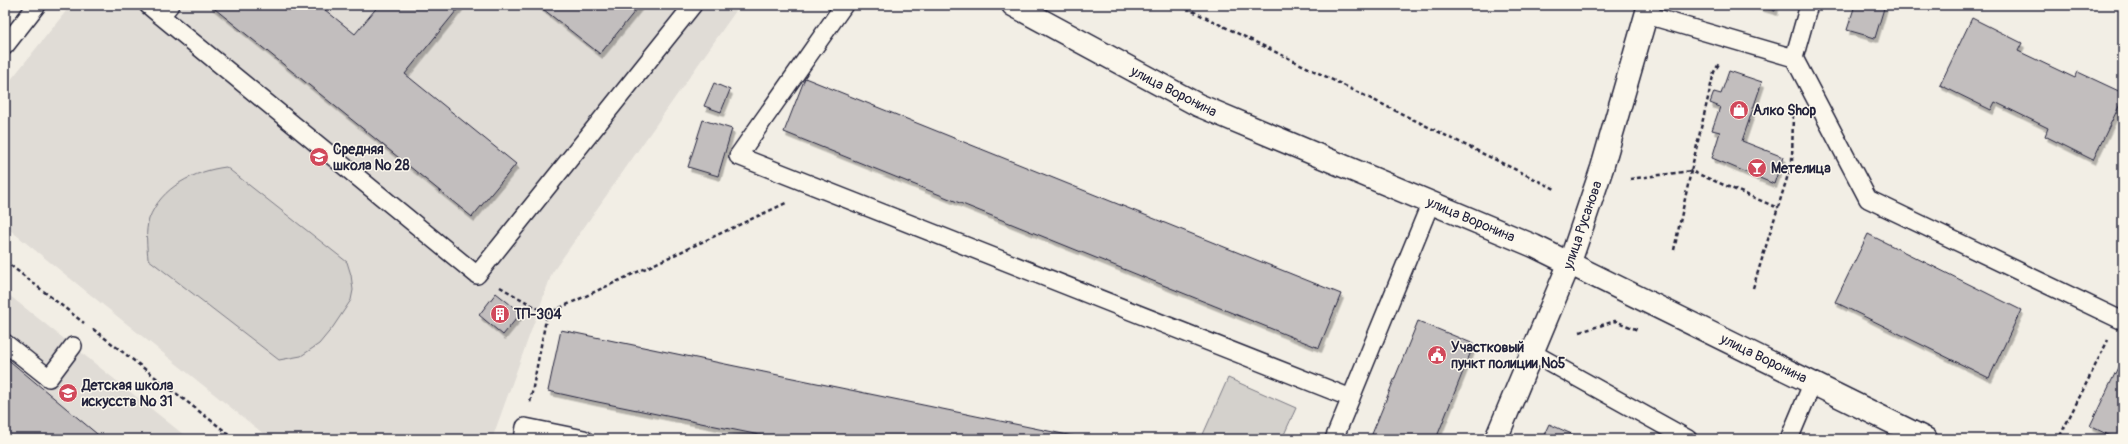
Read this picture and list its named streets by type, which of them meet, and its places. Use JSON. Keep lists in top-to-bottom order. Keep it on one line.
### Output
{"streets":{"street":["улица Воронина","улица Русанова"]},"crossings":[["улица Воронина","улица Русанова"]],"places":{"shop":["Алко Shop"],"school or university":["Средняя школа № 28","Детская школа искусств № 31"],"bar":["Метелица"],"building":["ТП-304"],"public building":["Участковый пункт полиции №5"]}}
